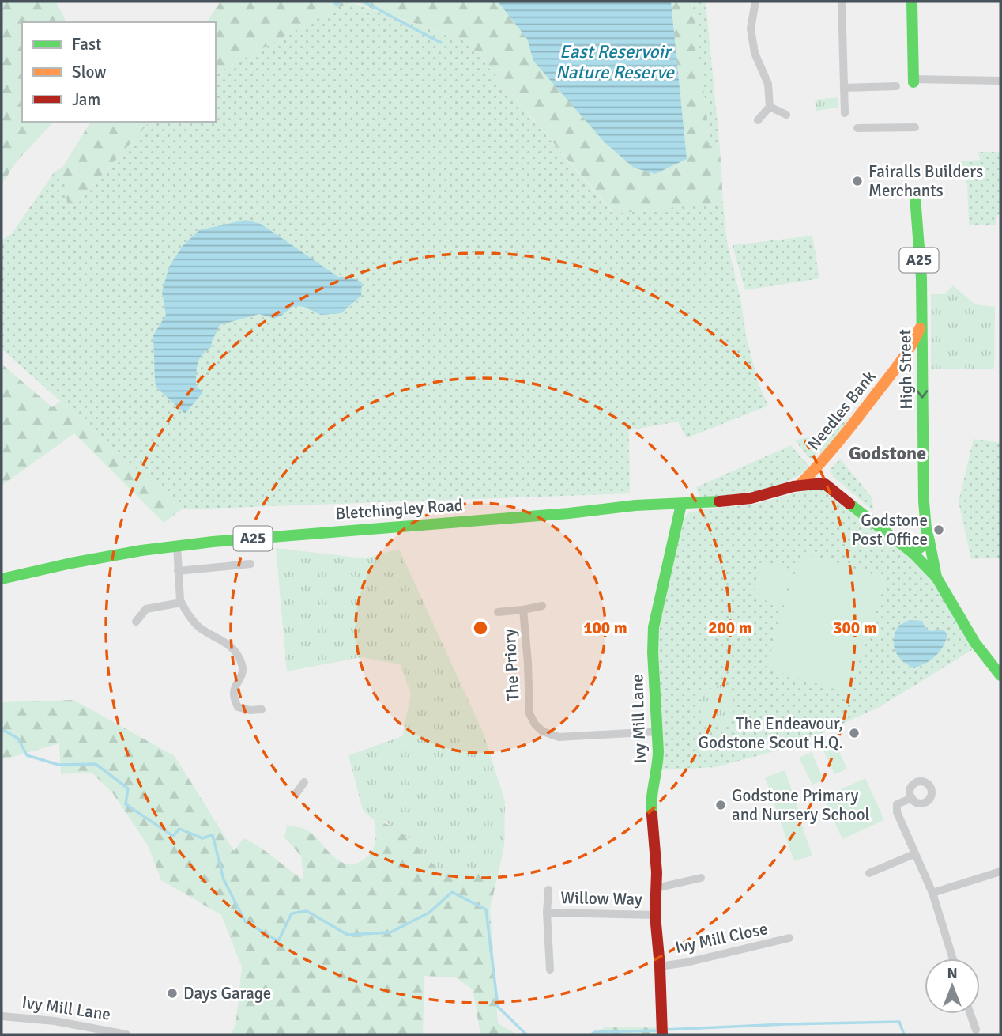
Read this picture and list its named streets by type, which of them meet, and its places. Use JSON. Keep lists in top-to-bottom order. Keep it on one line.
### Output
{"streets":{"main road":["A25","High Street","Needles Bank","Bletchingley Road","Ivy Mill Lane"],"street":["The Priory","Willow Way","Ivy Mill Close"]},"crossings":[["A25","Needles Bank"],["A25","Bletchingley Road"],["High Street","Needles Bank"],["Needles Bank","Bletchingley Road"],["Bletchingley Road","Ivy Mill Lane"],["The Priory","Ivy Mill Lane"],["Ivy Mill Lane","Willow Way"],["Ivy Mill Lane","Ivy Mill Close"]],"one_way":["High Street"],"districts":["Godstone"],"water":["East Reservoir Nature Reserve"],"places":["Fairalls Builders Merchants","Godstone Post Office","The Endeavour, Godstone Scout H.Q.","Godstone Primary and Nursery School","Days Garage"],"legend":["Fast","Slow","Jam"],"north":"top","rings":["100 m","200 m","300 m"]}
